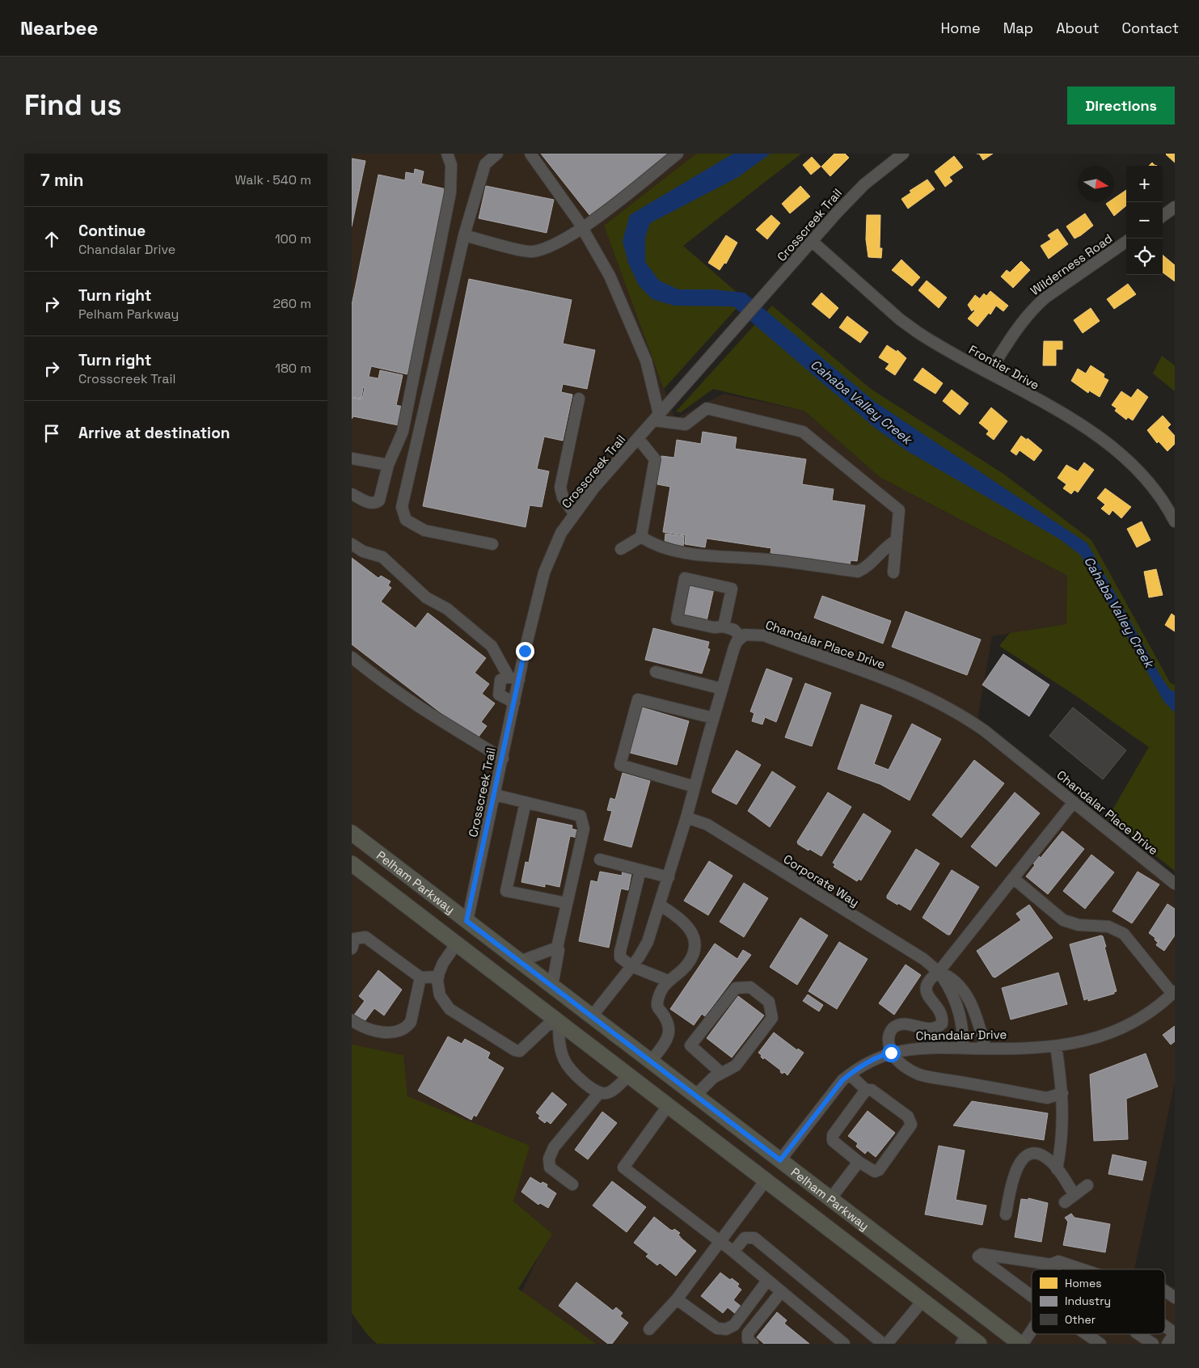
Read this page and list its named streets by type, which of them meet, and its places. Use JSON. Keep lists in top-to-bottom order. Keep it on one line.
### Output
{"streets":{"main road":["Pelham Parkway"],"street":["Crosscreek Trail","Wilderness Road","Frontier Drive","Chandalar Place Drive","Corporate Way","Chandalar Drive"]},"crossings":[["Crosscreek Trail","Frontier Drive"],["Crosscreek Trail","Pelham Parkway"],["Wilderness Road","Frontier Drive"],["Corporate Way","Chandalar Drive"],["Pelham Parkway","Chandalar Drive"]],"water":["Cahaba Valley Creek"],"legend":["Homes","Industry","Other"],"north":"right","page":{"header":"Nearbee","nav":["Home","Map","About","Contact"],"buttons":"Directions","title":"Find us","heading":["7 min","Walk · 540 m"],"map_buttons":["+","−"],"list":[["Continue","Chandalar Drive","100 m"],["Turn right","Pelham Parkway","260 m"],["Turn right","Crosscreek Trail","180 m"],"Arrive at destination"]}}
